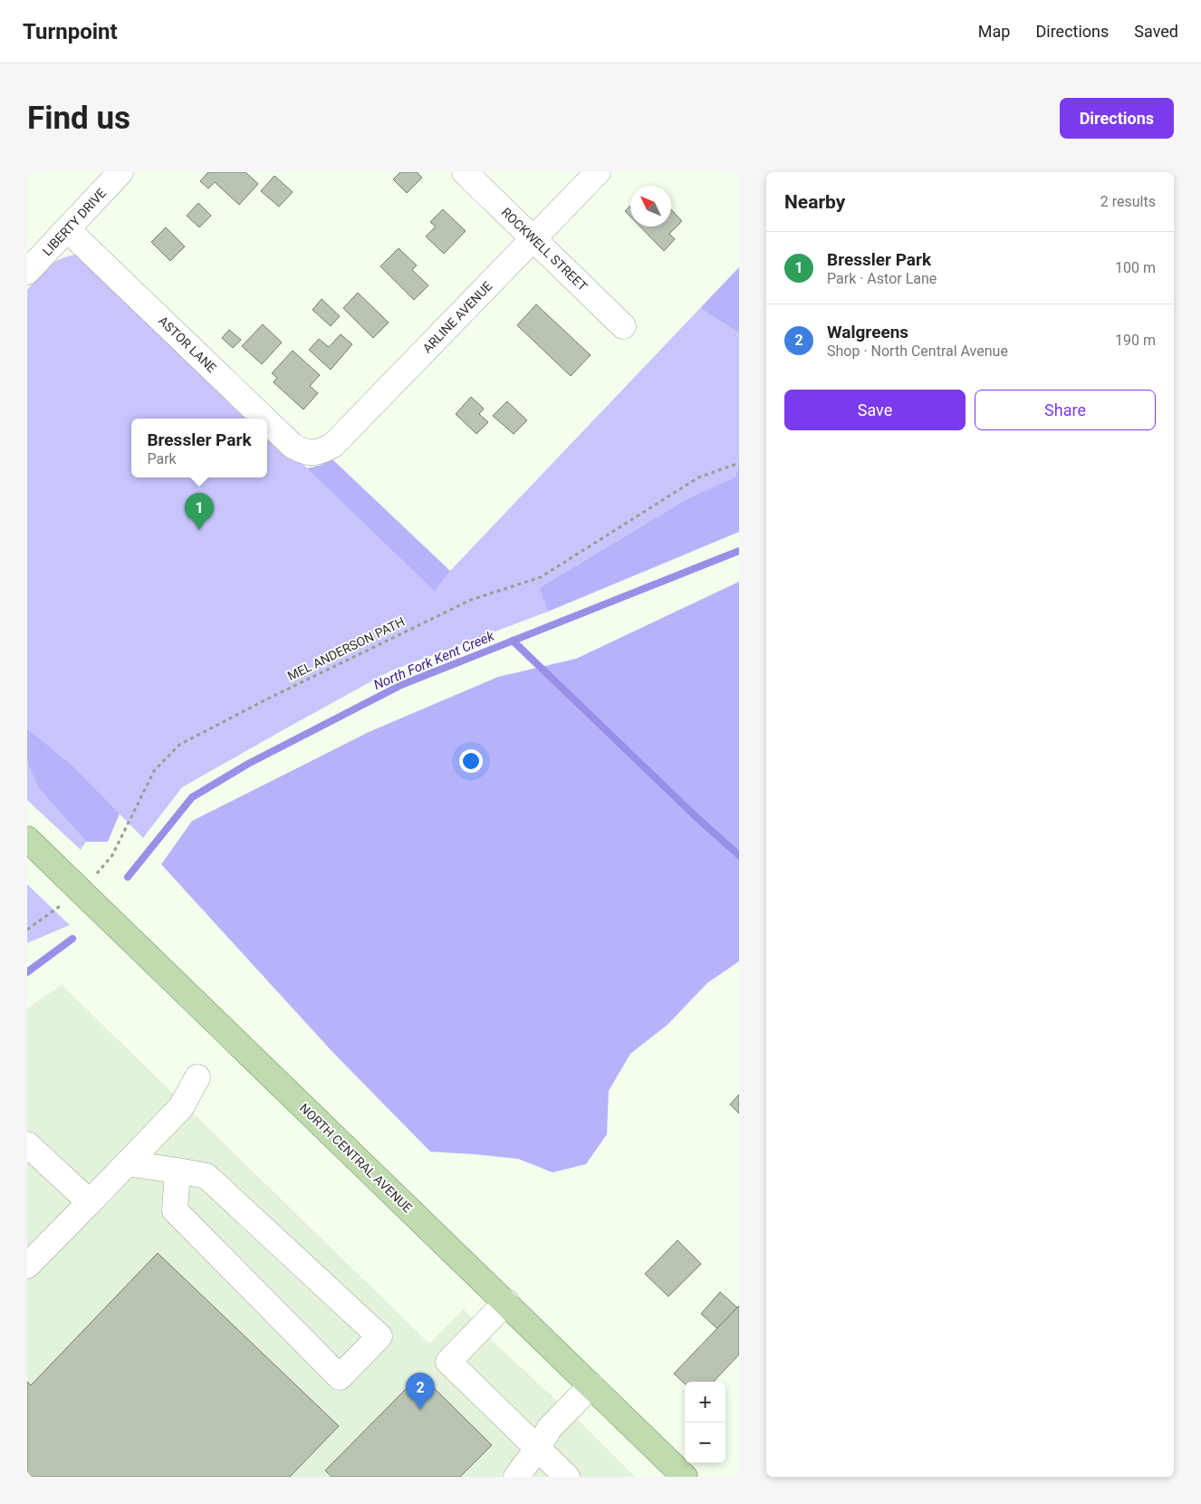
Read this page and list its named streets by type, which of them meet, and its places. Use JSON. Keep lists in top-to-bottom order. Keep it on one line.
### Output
{"streets":{"main road":["NORTH CENTRAL AVENUE"],"street":["LIBERTY DRIVE","ROCKWELL STREET","ARLINE AVENUE","ASTOR LANE"],"path":["MEL ANDERSON PATH"]},"crossings":[["LIBERTY DRIVE","ASTOR LANE"],["ROCKWELL STREET","ARLINE AVENUE"],["ARLINE AVENUE","ASTOR LANE"],["MEL ANDERSON PATH","NORTH CENTRAL AVENUE"]],"water":["North Fork Kent Creek"],"north":"top left","page":{"header":"Turnpoint","nav":["Map","Directions","Saved"],"buttons":["Directions",["Save","Share"]],"title":"Find us","heading":["Nearby","2 results"],"list":[{"mark":"1","name":"Bressler Park","note":"Park · Astor Lane","value":"100 m"},{"mark":"2","name":"Walgreens","note":"Shop · North Central Avenue","value":"190 m"}],"popup":["Bressler Park","Park"],"pins":["1","2"],"map_buttons":["+","−"]}}
